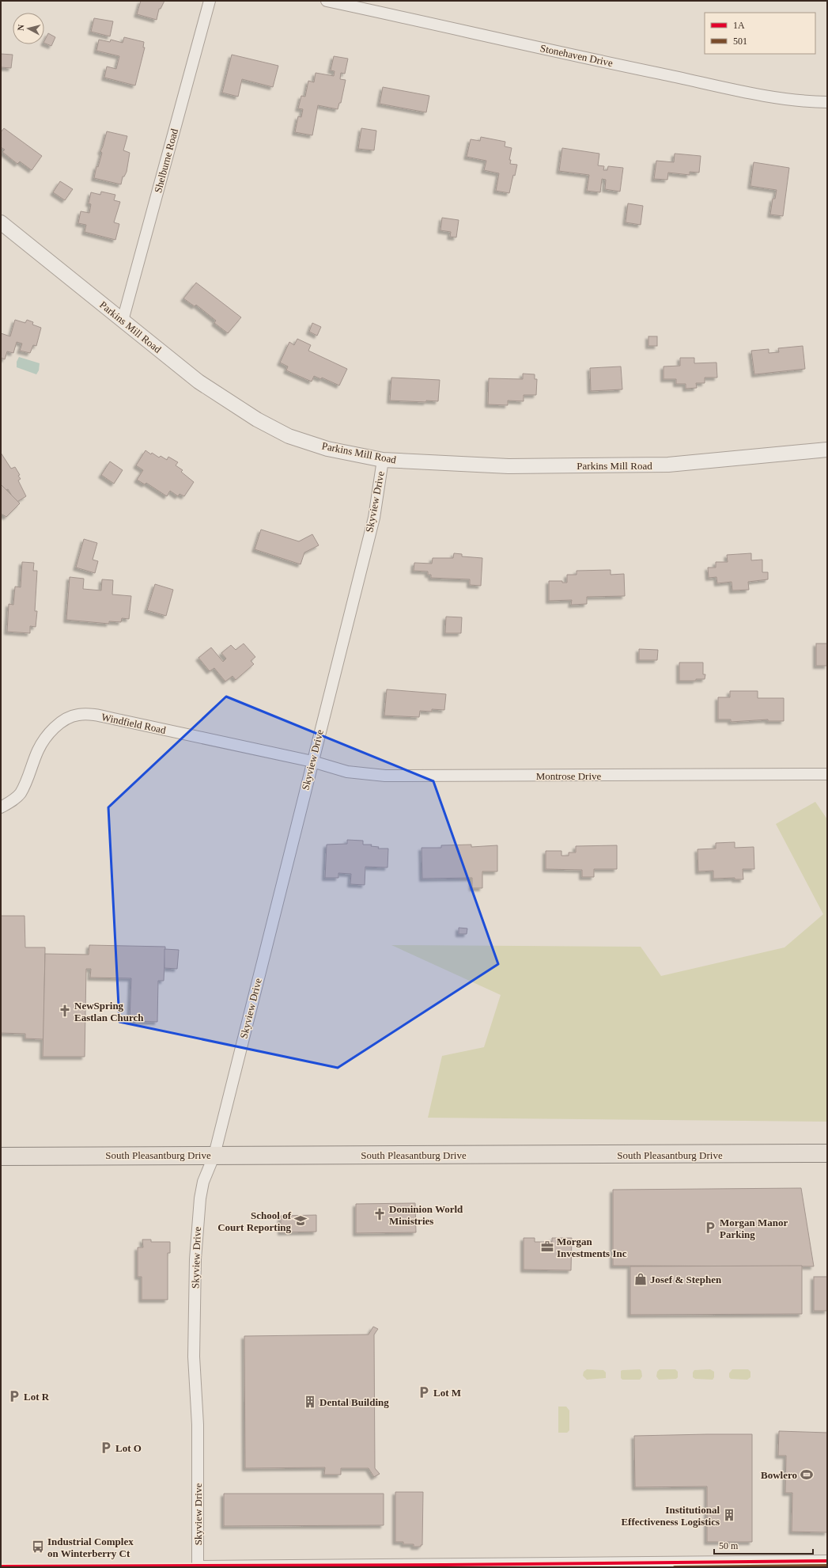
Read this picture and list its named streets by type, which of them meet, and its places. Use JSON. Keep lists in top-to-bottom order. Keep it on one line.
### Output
{"streets":{"main road":["South Pleasantburg Drive"],"street":["Stonehaven Drive","Shelburne Road","Parkins Mill Road","Skyview Drive","Windfield Road","Montrose Drive"]},"crossings":[["Shelburne Road","Parkins Mill Road"],["Parkins Mill Road","Skyview Drive"],["Skyview Drive","Windfield Road"],["Skyview Drive","Montrose Drive"],["Skyview Drive","South Pleasantburg Drive"],["Windfield Road","Montrose Drive"]],"places":{"church":["NewSpring Eastlan Church","Dominion World Ministries"],"school or university":["School of Court Reporting"],"parking":["Morgan Manor Parking","Lot M","Lot R","Lot O"],"office":["Morgan Investments Inc"],"shop":["Josef & Stephen"],"building":["Dental Building","Institutional Effectiveness Logistics"],"sports":["Bowlero"],"bus stop":["Industrial Complex on Winterberry Ct"]},"lines":["transit line 1A","transit line 501"],"legend":["1A","501"],"scale_bar":"50 m","north":"left"}
